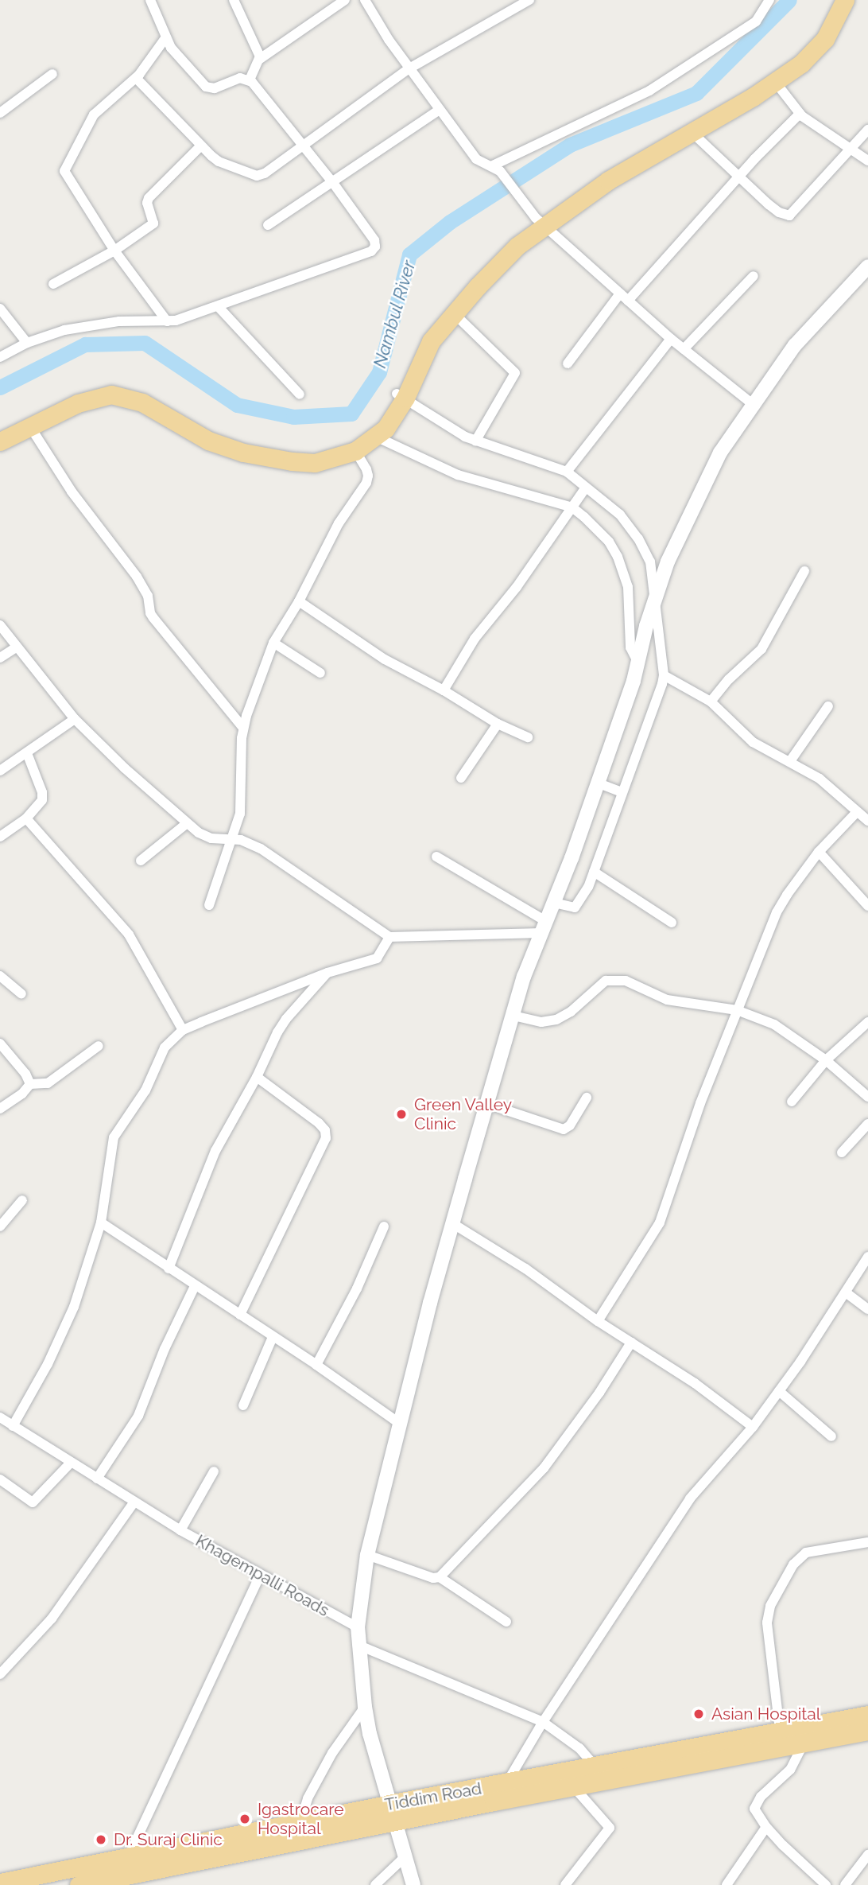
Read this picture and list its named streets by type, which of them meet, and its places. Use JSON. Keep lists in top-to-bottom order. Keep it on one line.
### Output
{"streets":{"highway":["Tiddim Road"],"street":["Khagempalli Roads"]},"water":["Nambul River"],"places":["Green Valley Clinic","Asian Hospital","Igastrocare Hospital","Dr. Suraj Clinic"]}
